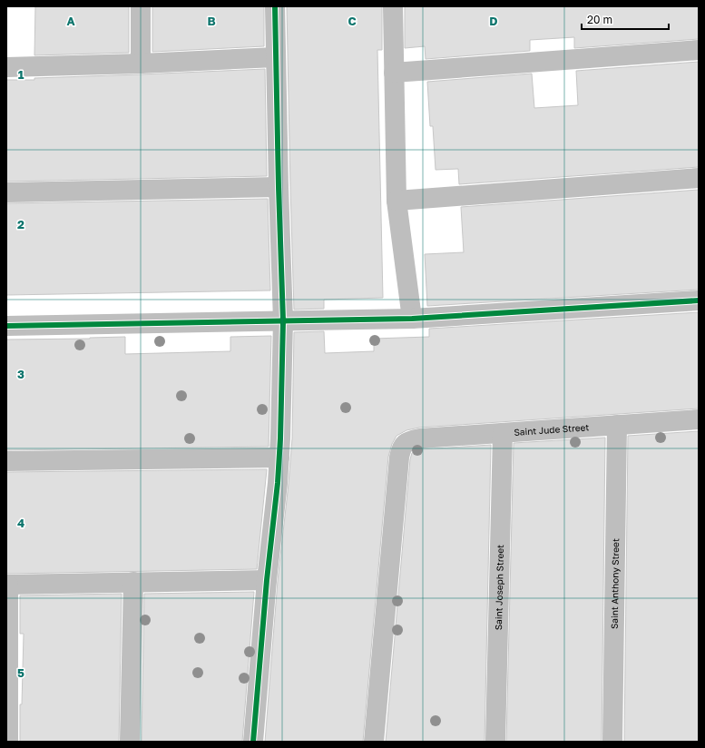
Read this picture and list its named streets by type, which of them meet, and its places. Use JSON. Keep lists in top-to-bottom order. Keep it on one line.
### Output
{"streets":{"street":["Saint Jude Street","Saint Anthony Street","Saint Joseph Street"]},"crossings":[["Saint Jude Street","Saint Anthony Street"],["Saint Jude Street","Saint Joseph Street"]],"scale_bar":"20 m","grid":{"columns":["A","B","C","D"],"rows":["1","2","3","4","5"]}}
